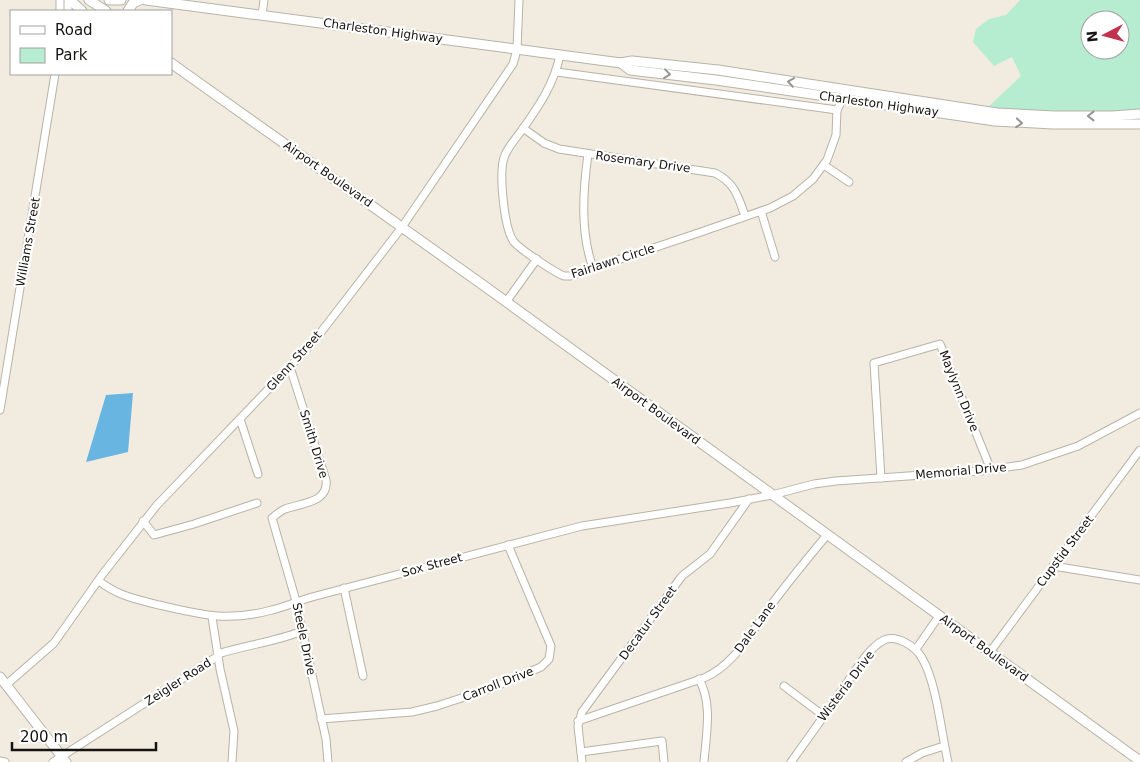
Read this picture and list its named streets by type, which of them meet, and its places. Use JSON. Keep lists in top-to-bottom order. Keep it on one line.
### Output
{"streets":{"main road":["Charleston Highway","Airport Boulevard"],"street":["Rosemary Drive","Williams Street","Fairlawn Circle","Glenn Street","Maylynn Drive","Smith Drive","Memorial Drive","Cupstid Street","Sox Street","Decatur Street","Dale Lane","Steele Drive","Zeigler Road","Carroll Drive","Wisteria Drive"]},"crossings":[["Charleston Highway","Fairlawn Circle"],["Charleston Highway","Glenn Street"],["Rosemary Drive","Fairlawn Circle"],["Airport Boulevard","Glenn Street"],["Airport Boulevard","Memorial Drive"],["Airport Boulevard","Cupstid Street"],["Airport Boulevard","Sox Street"],["Airport Boulevard","Dale Lane"],["Glenn Street","Smith Drive"],["Glenn Street","Sox Street"],["Maylynn Drive","Memorial Drive"],["Smith Drive","Steele Drive"],["Memorial Drive","Sox Street"],["Sox Street","Decatur Street"],["Sox Street","Steele Drive"],["Sox Street","Carroll Drive"],["Decatur Street","Dale Lane"],["Steele Drive","Zeigler Road"],["Steele Drive","Carroll Drive"]],"legend":["Road","Park"],"scale_bar":"200 m","north":"left"}
